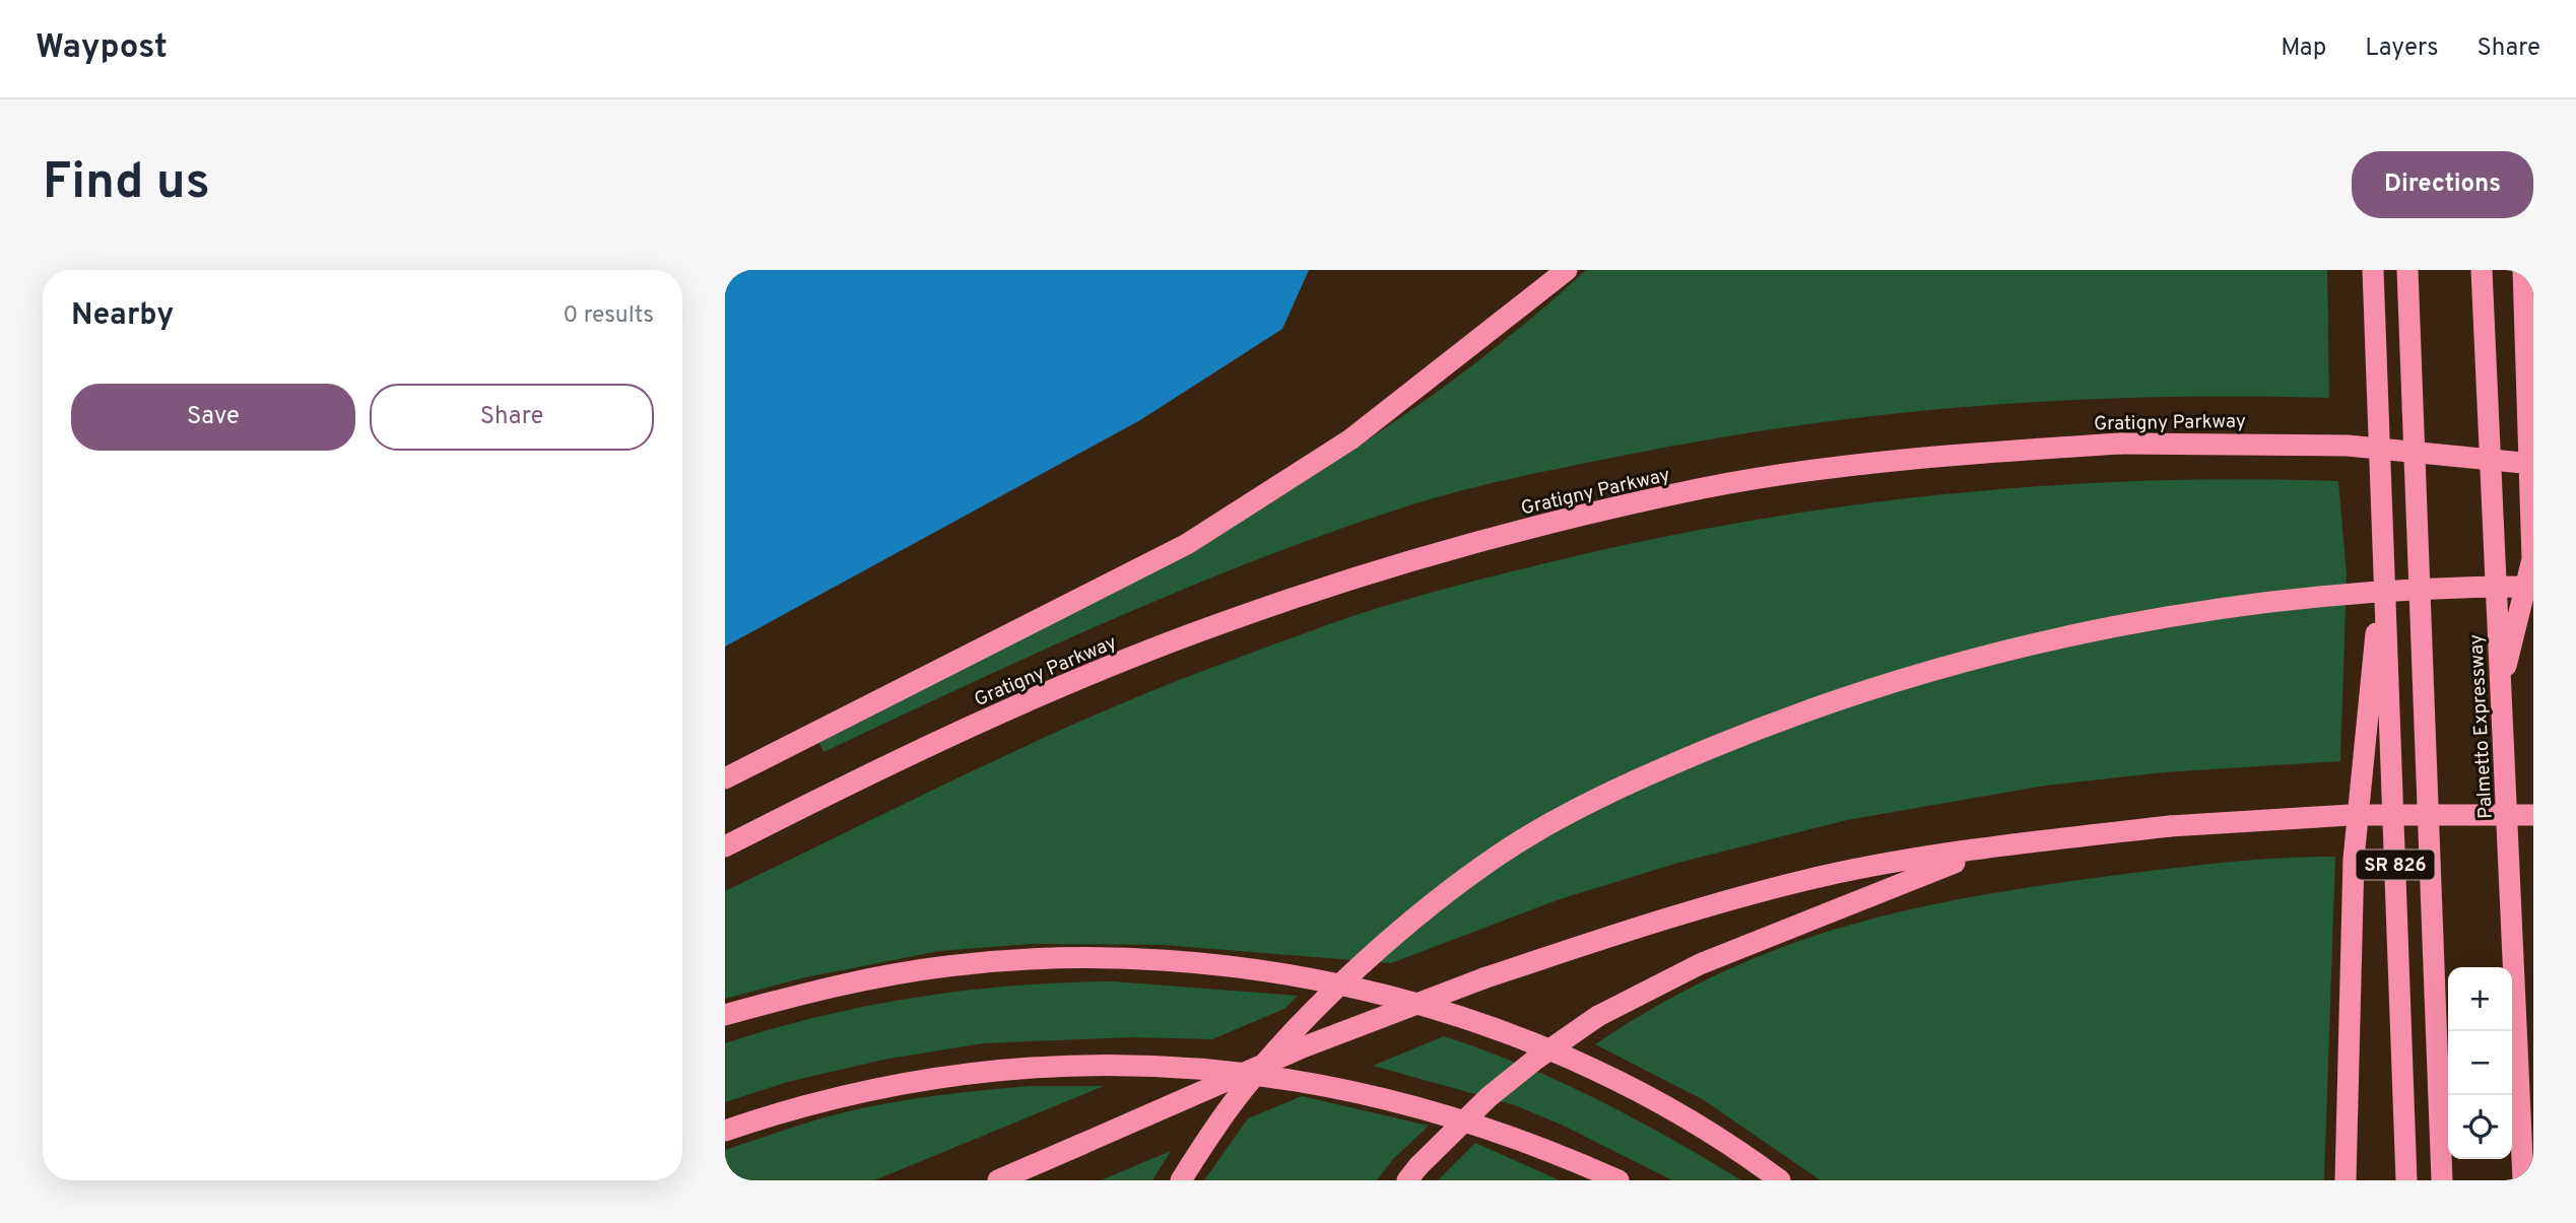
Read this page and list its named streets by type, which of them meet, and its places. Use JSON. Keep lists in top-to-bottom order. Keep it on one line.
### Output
{"streets":{"highway":["Gratigny Parkway","Palmetto Expressway","SR 826"]},"page":{"header":"Waypost","nav":["Map","Layers","Share"],"buttons":["Directions",["Save","Share"]],"title":"Find us","heading":["Nearby","0 results"],"map_buttons":["+","−"]}}
